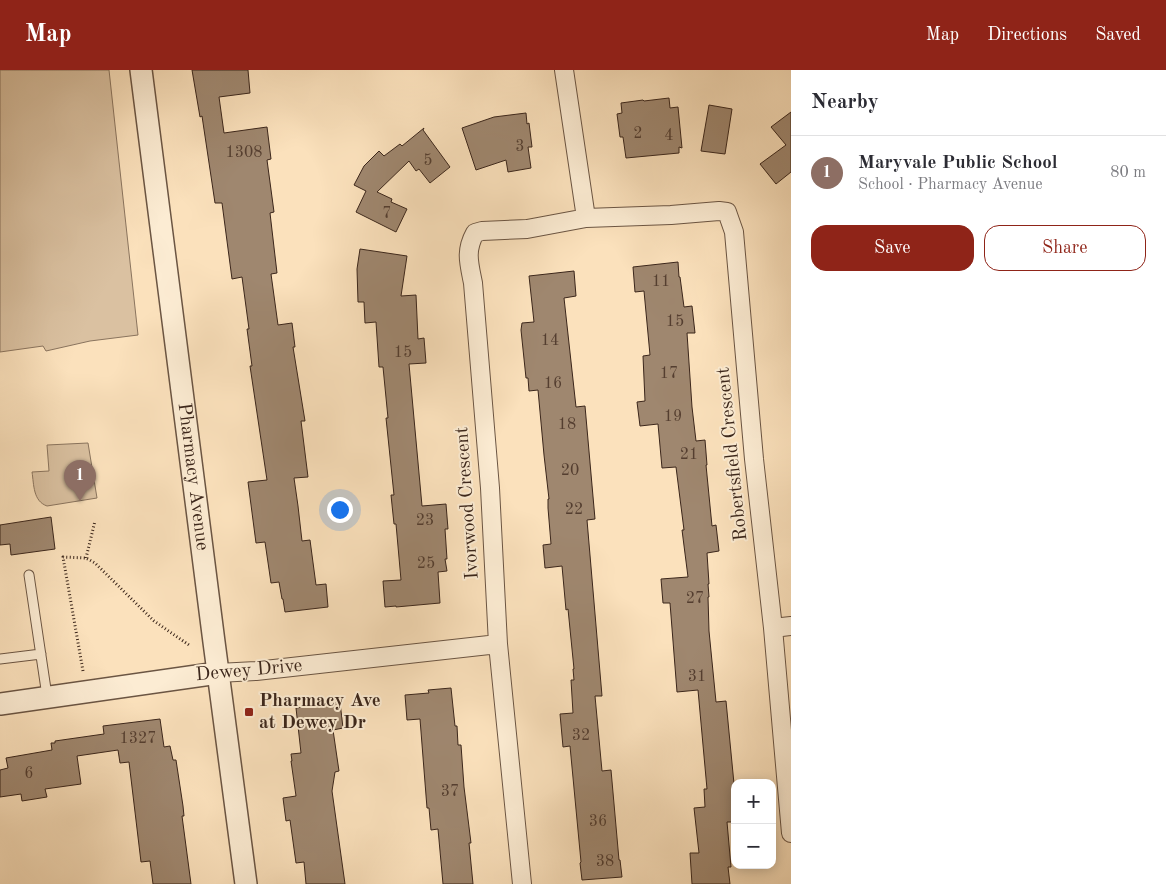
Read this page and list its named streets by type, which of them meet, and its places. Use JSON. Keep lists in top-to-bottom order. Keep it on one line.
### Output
{"streets":{"street":["Robertsfield Crescent","Pharmacy Avenue","Ivorwood Crescent","Dewey Drive"]},"crossings":[["Robertsfield Crescent","Ivorwood Crescent"],["Pharmacy Avenue","Dewey Drive"],["Ivorwood Crescent","Dewey Drive"]],"places":{"transit":["Pharmacy Ave at Dewey Dr"]},"house_numbers":["2","4","3","1308","5","7","11","15","14","15","17","16","19","18","21","20","22","23","25","27","31","32","1327","6","37","36","38"],"page":{"header":"Map","nav":["Map","Directions","Saved"],"heading":"Nearby","list":[{"mark":"1","name":"Maryvale Public School","note":"School · Pharmacy Avenue","value":"80 m"}],"buttons":["Save","Share"],"pins":"1","map_buttons":["+","−"]}}
